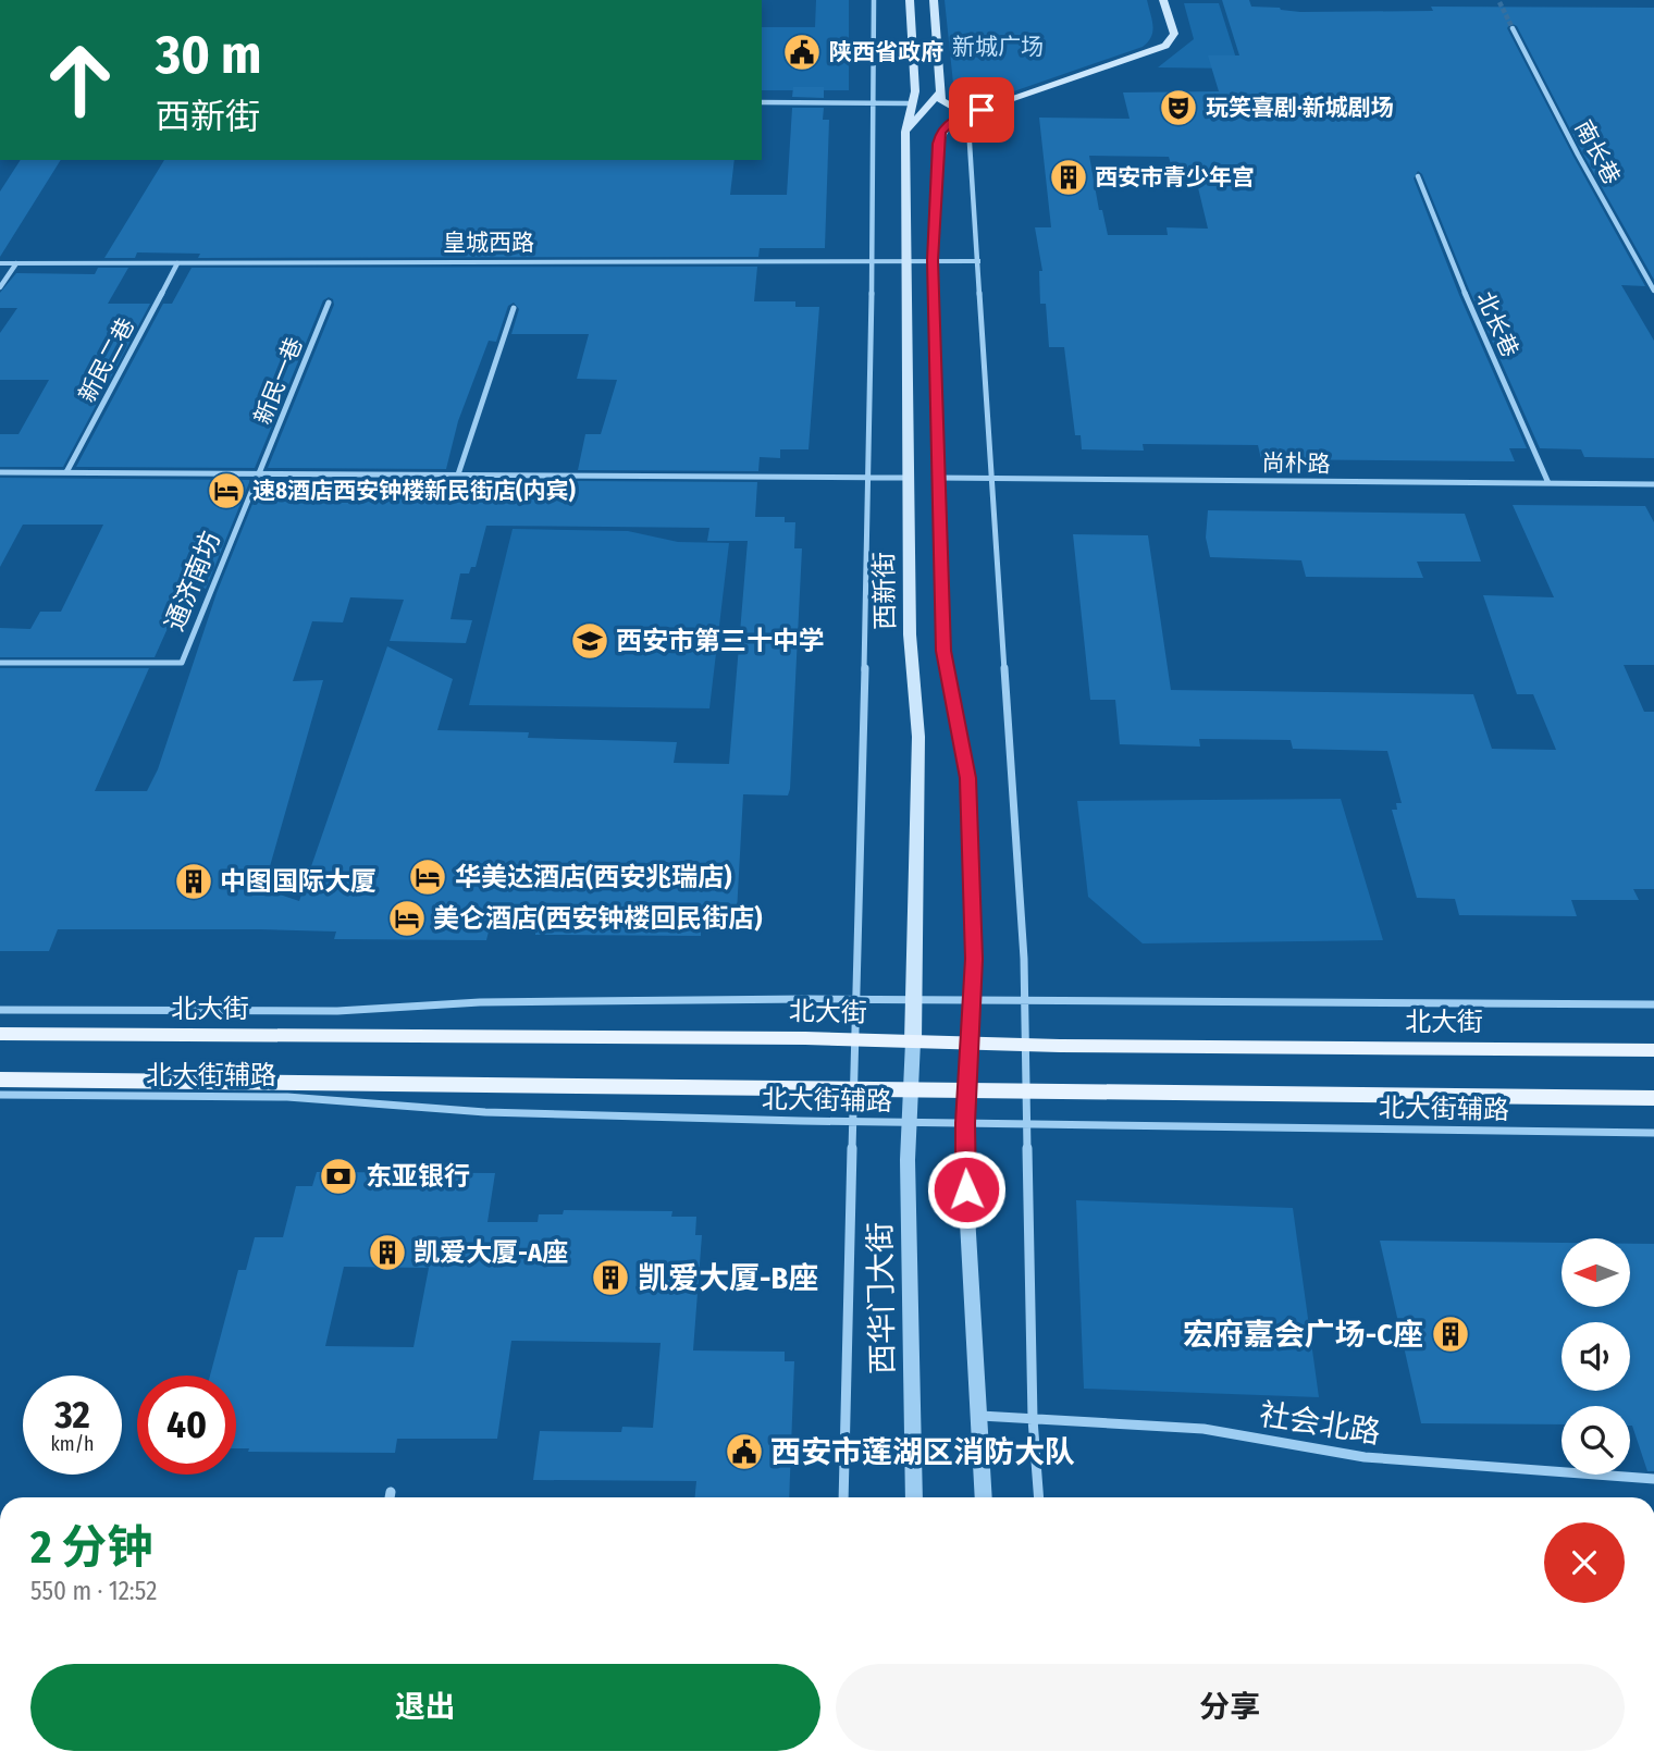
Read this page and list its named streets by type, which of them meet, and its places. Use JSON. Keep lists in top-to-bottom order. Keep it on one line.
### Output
{"streets":{"main road":["西新街","北大街"],"street":["南长巷","皇城西路","北长巷","新民二巷","新民一巷","尚朴路","通济南坊","北大街辅路","西华门大街","社会北路"]},"crossings":[["皇城西路","新民二巷"],["皇城西路","西新街"],["北长巷","尚朴路"],["新民一巷","通济南坊"],["西新街","北大街"],["西新街","西华门大街"],["北大街辅路","西华门大街"]],"parks":["新城广场"],"places":{"public building":["陕西省政府","西安市莲湖区消防大队"],"theatre":["玩笑喜剧·新城剧场"],"building":["西安市青少年宫","中图国际大厦","凯爱大厦-A座","凯爱大厦-B座","宏府嘉会广场-C座"],"hotel":["速8酒店西安钟楼新民街店(内宾)","华美达酒店(西安兆瑞店)","美仑酒店(西安钟楼回民街店)"],"school or university":["西安市第三十中学"],"bank":["东亚银行"]},"north":"left","page":{"turn":["30 m","西新街"],"speed":"32 km/h","limit":"40","heading":["2 分钟","550 m · 12:52"],"buttons":["退出","分享"]}}
